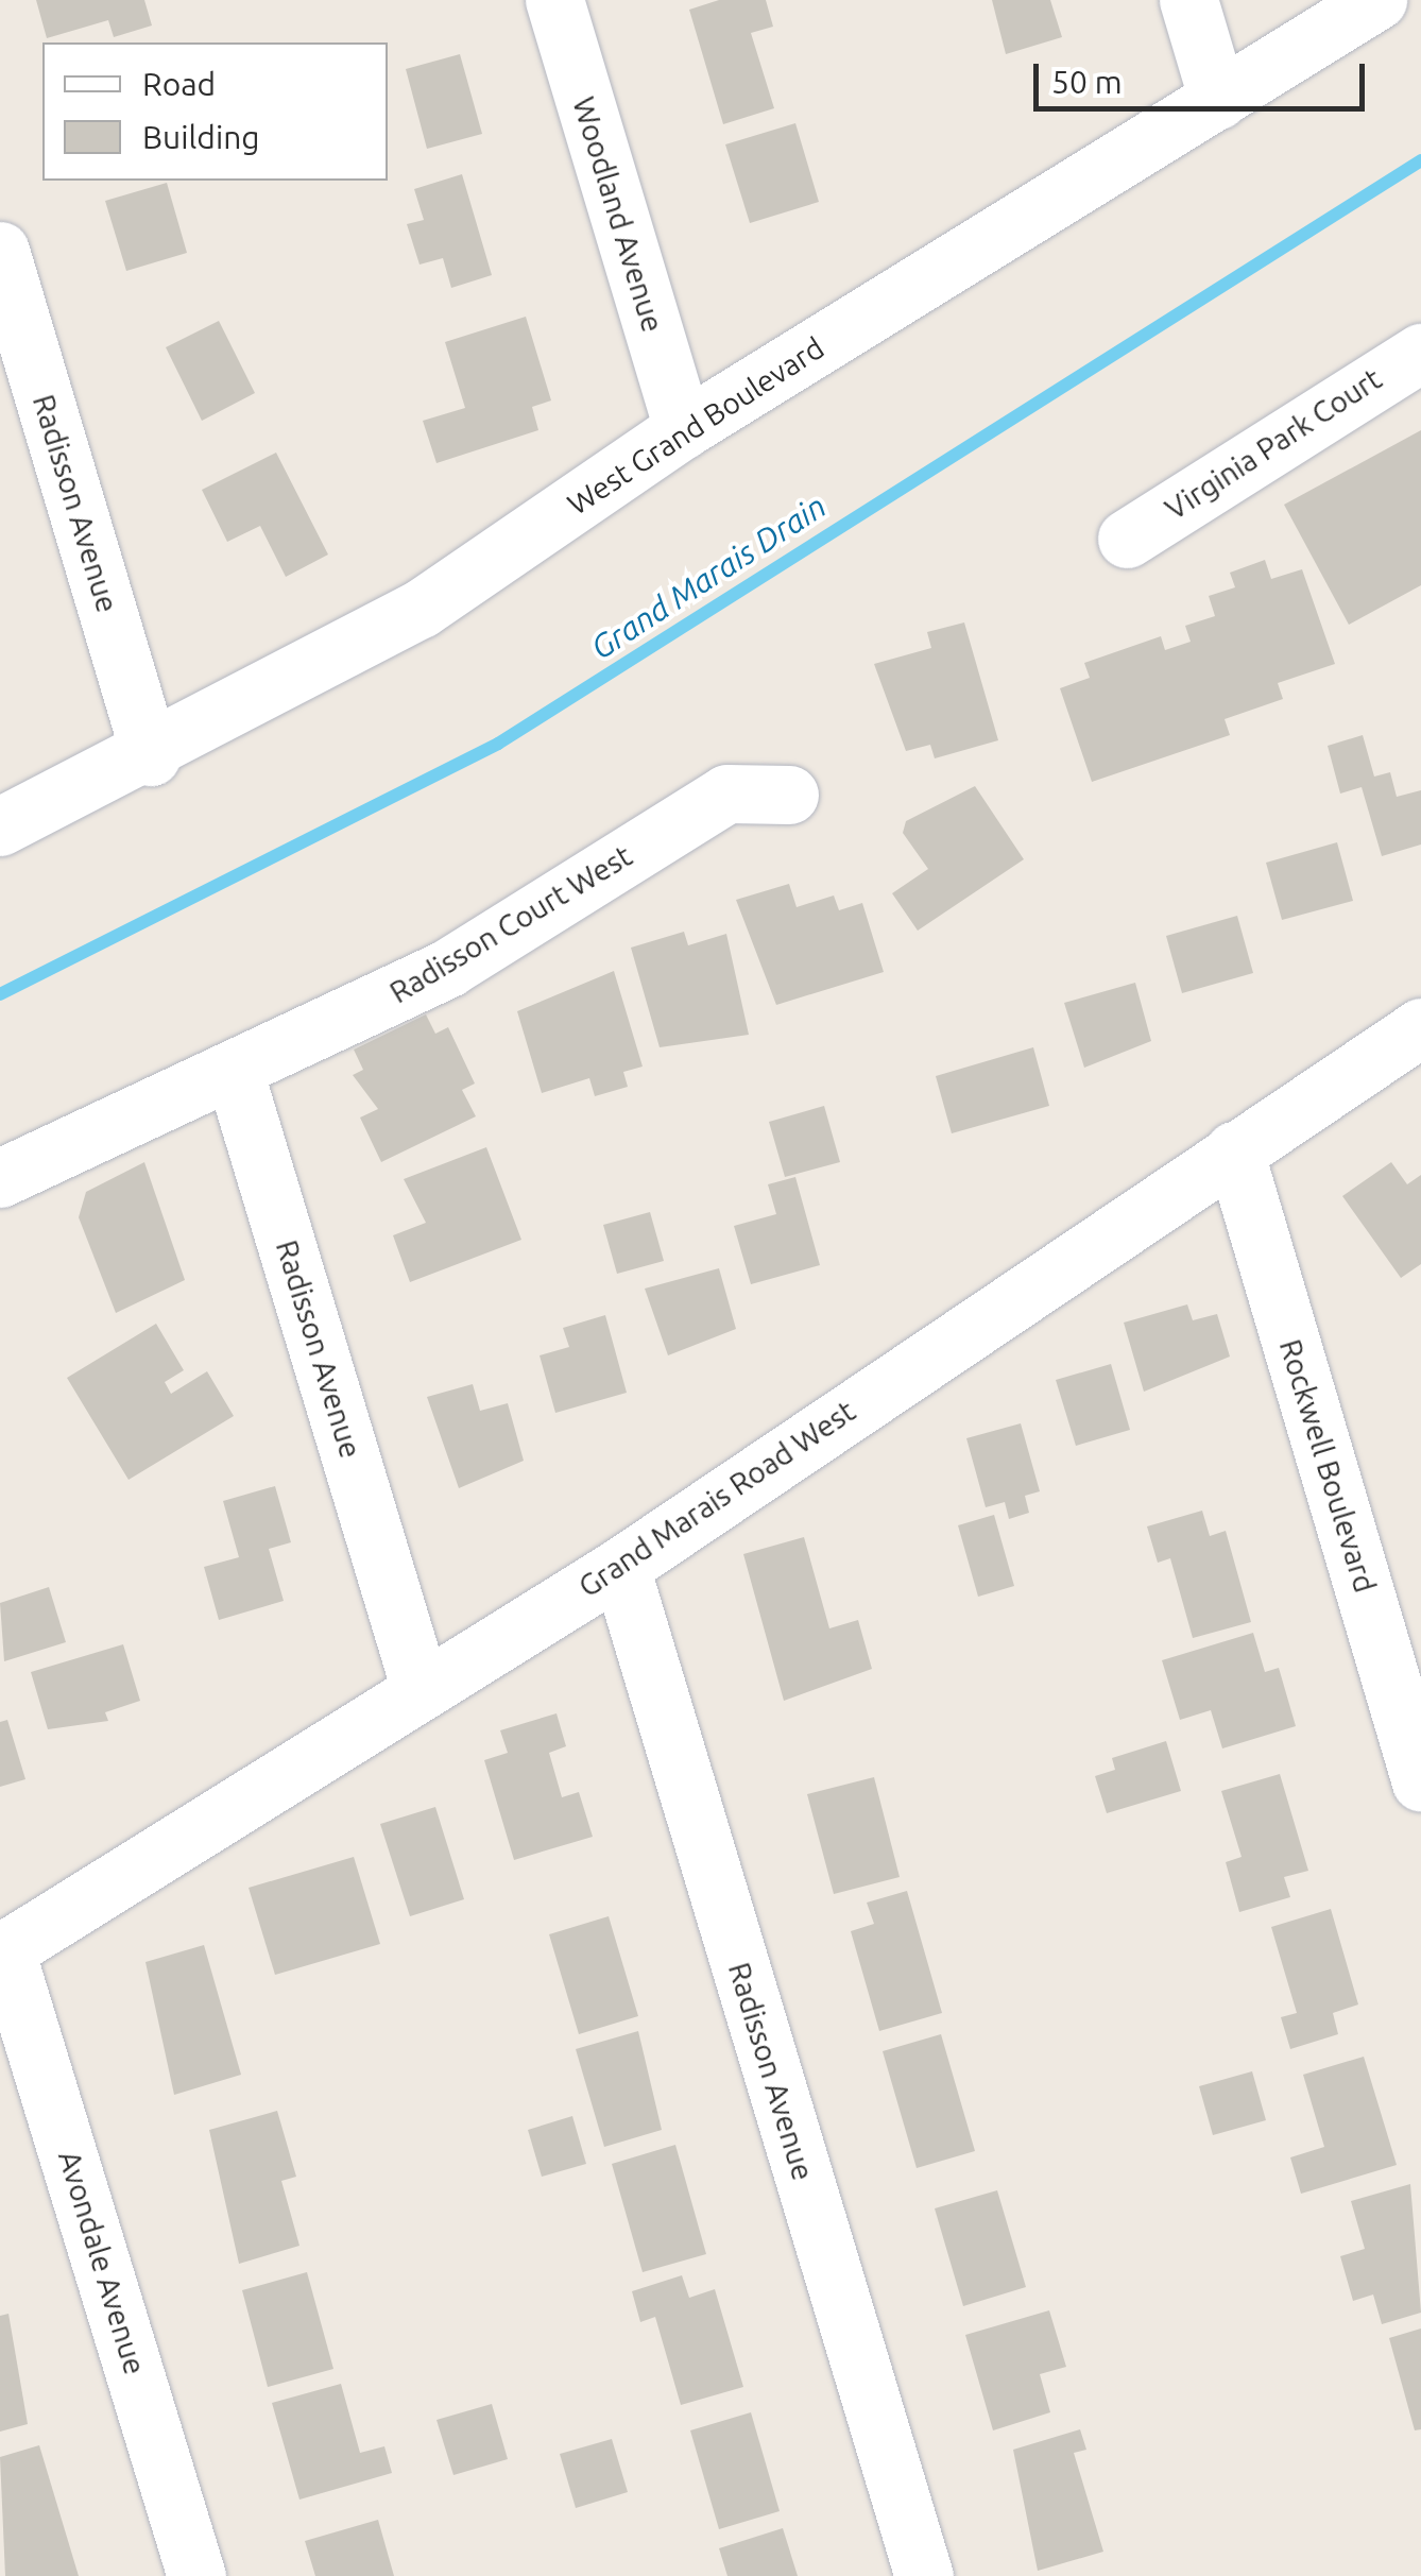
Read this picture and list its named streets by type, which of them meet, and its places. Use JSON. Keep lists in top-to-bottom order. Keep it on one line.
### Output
{"streets":{"street":["Woodland Avenue","West Grand Boulevard","Virginia Park Court","Radisson Avenue","Radisson Court West","Rockwell Boulevard","Grand Marais Road West","Avondale Avenue"]},"crossings":[["Woodland Avenue","West Grand Boulevard"],["West Grand Boulevard","Radisson Avenue"],["Radisson Avenue","Radisson Court West"],["Radisson Avenue","Grand Marais Road West"],["Rockwell Boulevard","Grand Marais Road West"],["Grand Marais Road West","Avondale Avenue"]],"water":["Grand Marais Drain"],"legend":["Road","Building"],"scale_bar":"50 m"}
